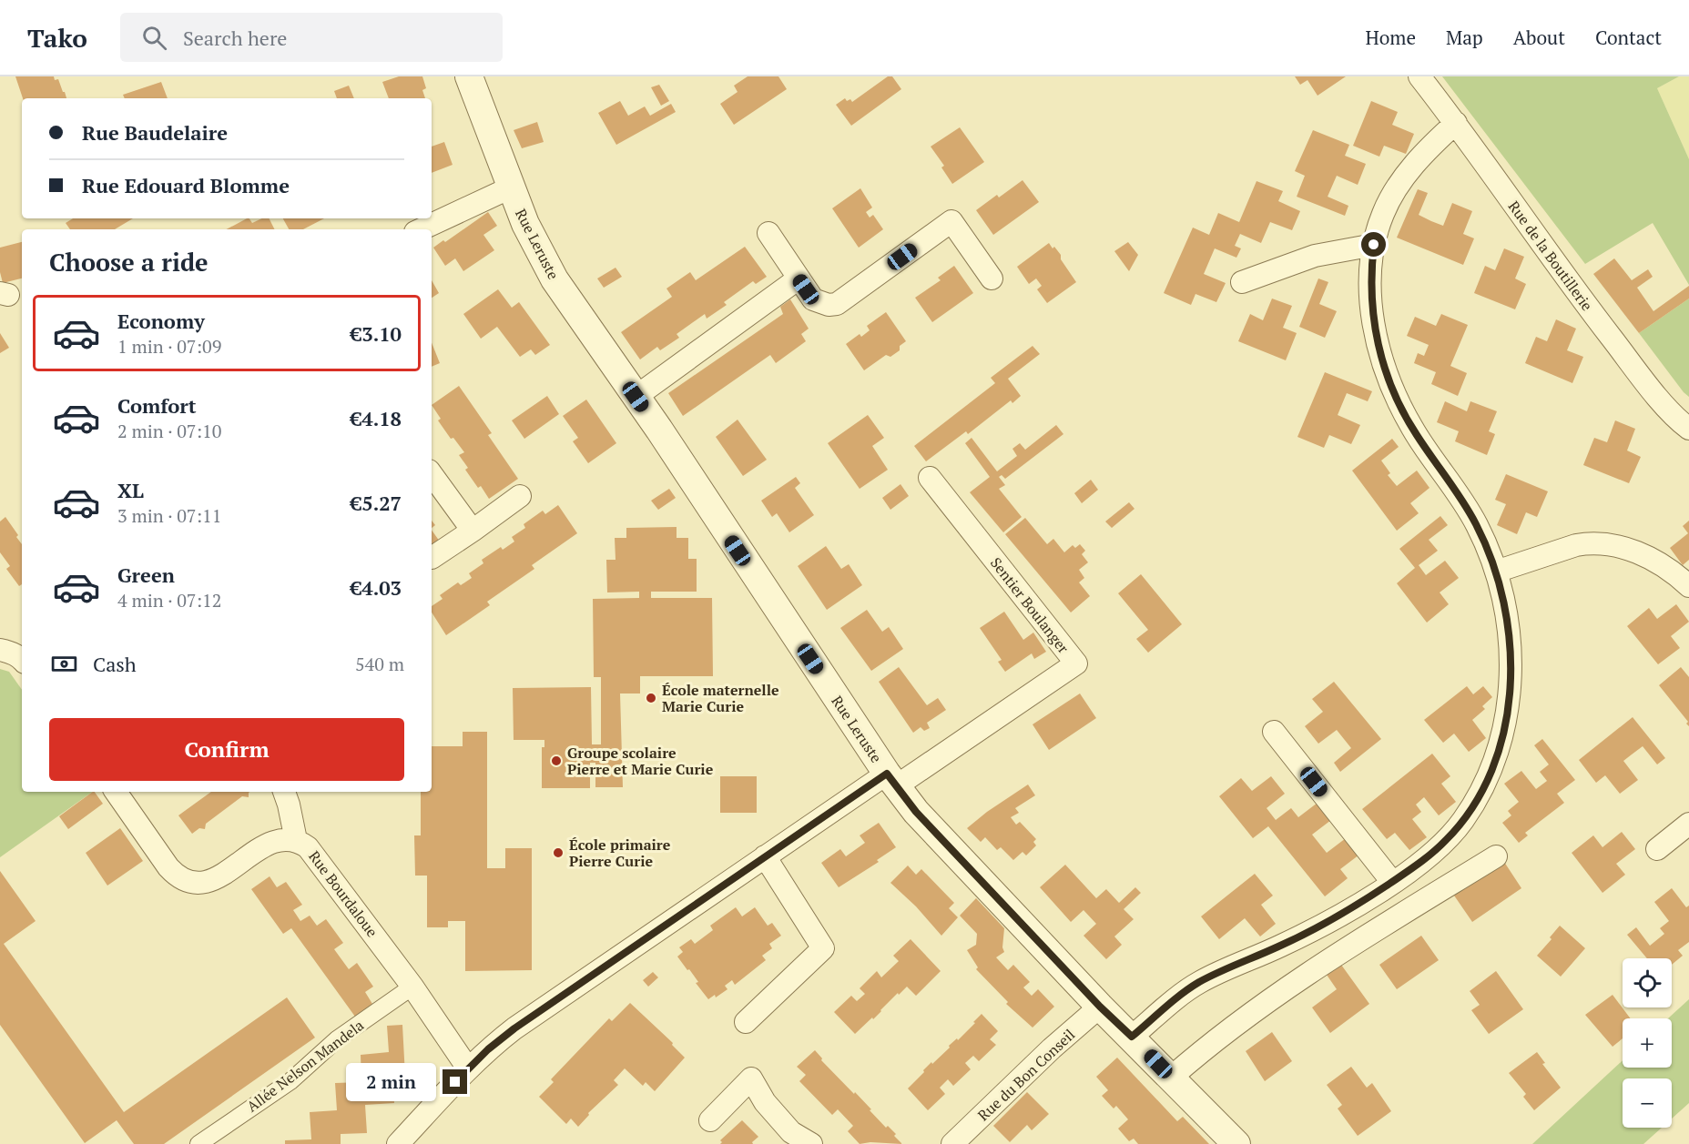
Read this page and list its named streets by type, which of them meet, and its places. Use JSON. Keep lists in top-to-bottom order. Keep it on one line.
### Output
{"streets":{"street":["Rue Leruste","Rue de la Boutillerie","Sentier Boulanger","Rue Bourdaloue","Allée Nelson Mandela","Rue du Bon Conseil"]},"crossings":[["Rue Leruste","Sentier Boulanger"],["Rue Leruste","Rue du Bon Conseil"],["Rue Bourdaloue","Allée Nelson Mandela"]],"places":["École maternelle Marie Curie","Groupe scolaire Pierre et Marie Curie","École primaire Pierre Curie"],"page":{"header":"Tako","search":"Search here","nav":["Home","Map","About","Contact"],"banner":["Rue Baudelaire","Rue Edouard Blomme"],"heading":"Choose a ride","list":[{"name":"Economy","note":"1 min · 07:09","value":"€3.10"},{"name":"Comfort","note":"2 min · 07:10","value":"€4.18"},{"name":"XL","note":"3 min · 07:11","value":"€5.27"},{"name":"Green","note":"4 min · 07:12","value":"€4.03"}],"pay":["Cash","540 m"],"buttons":"Confirm","map_buttons":["+","−"],"bubble":"2 min"}}
